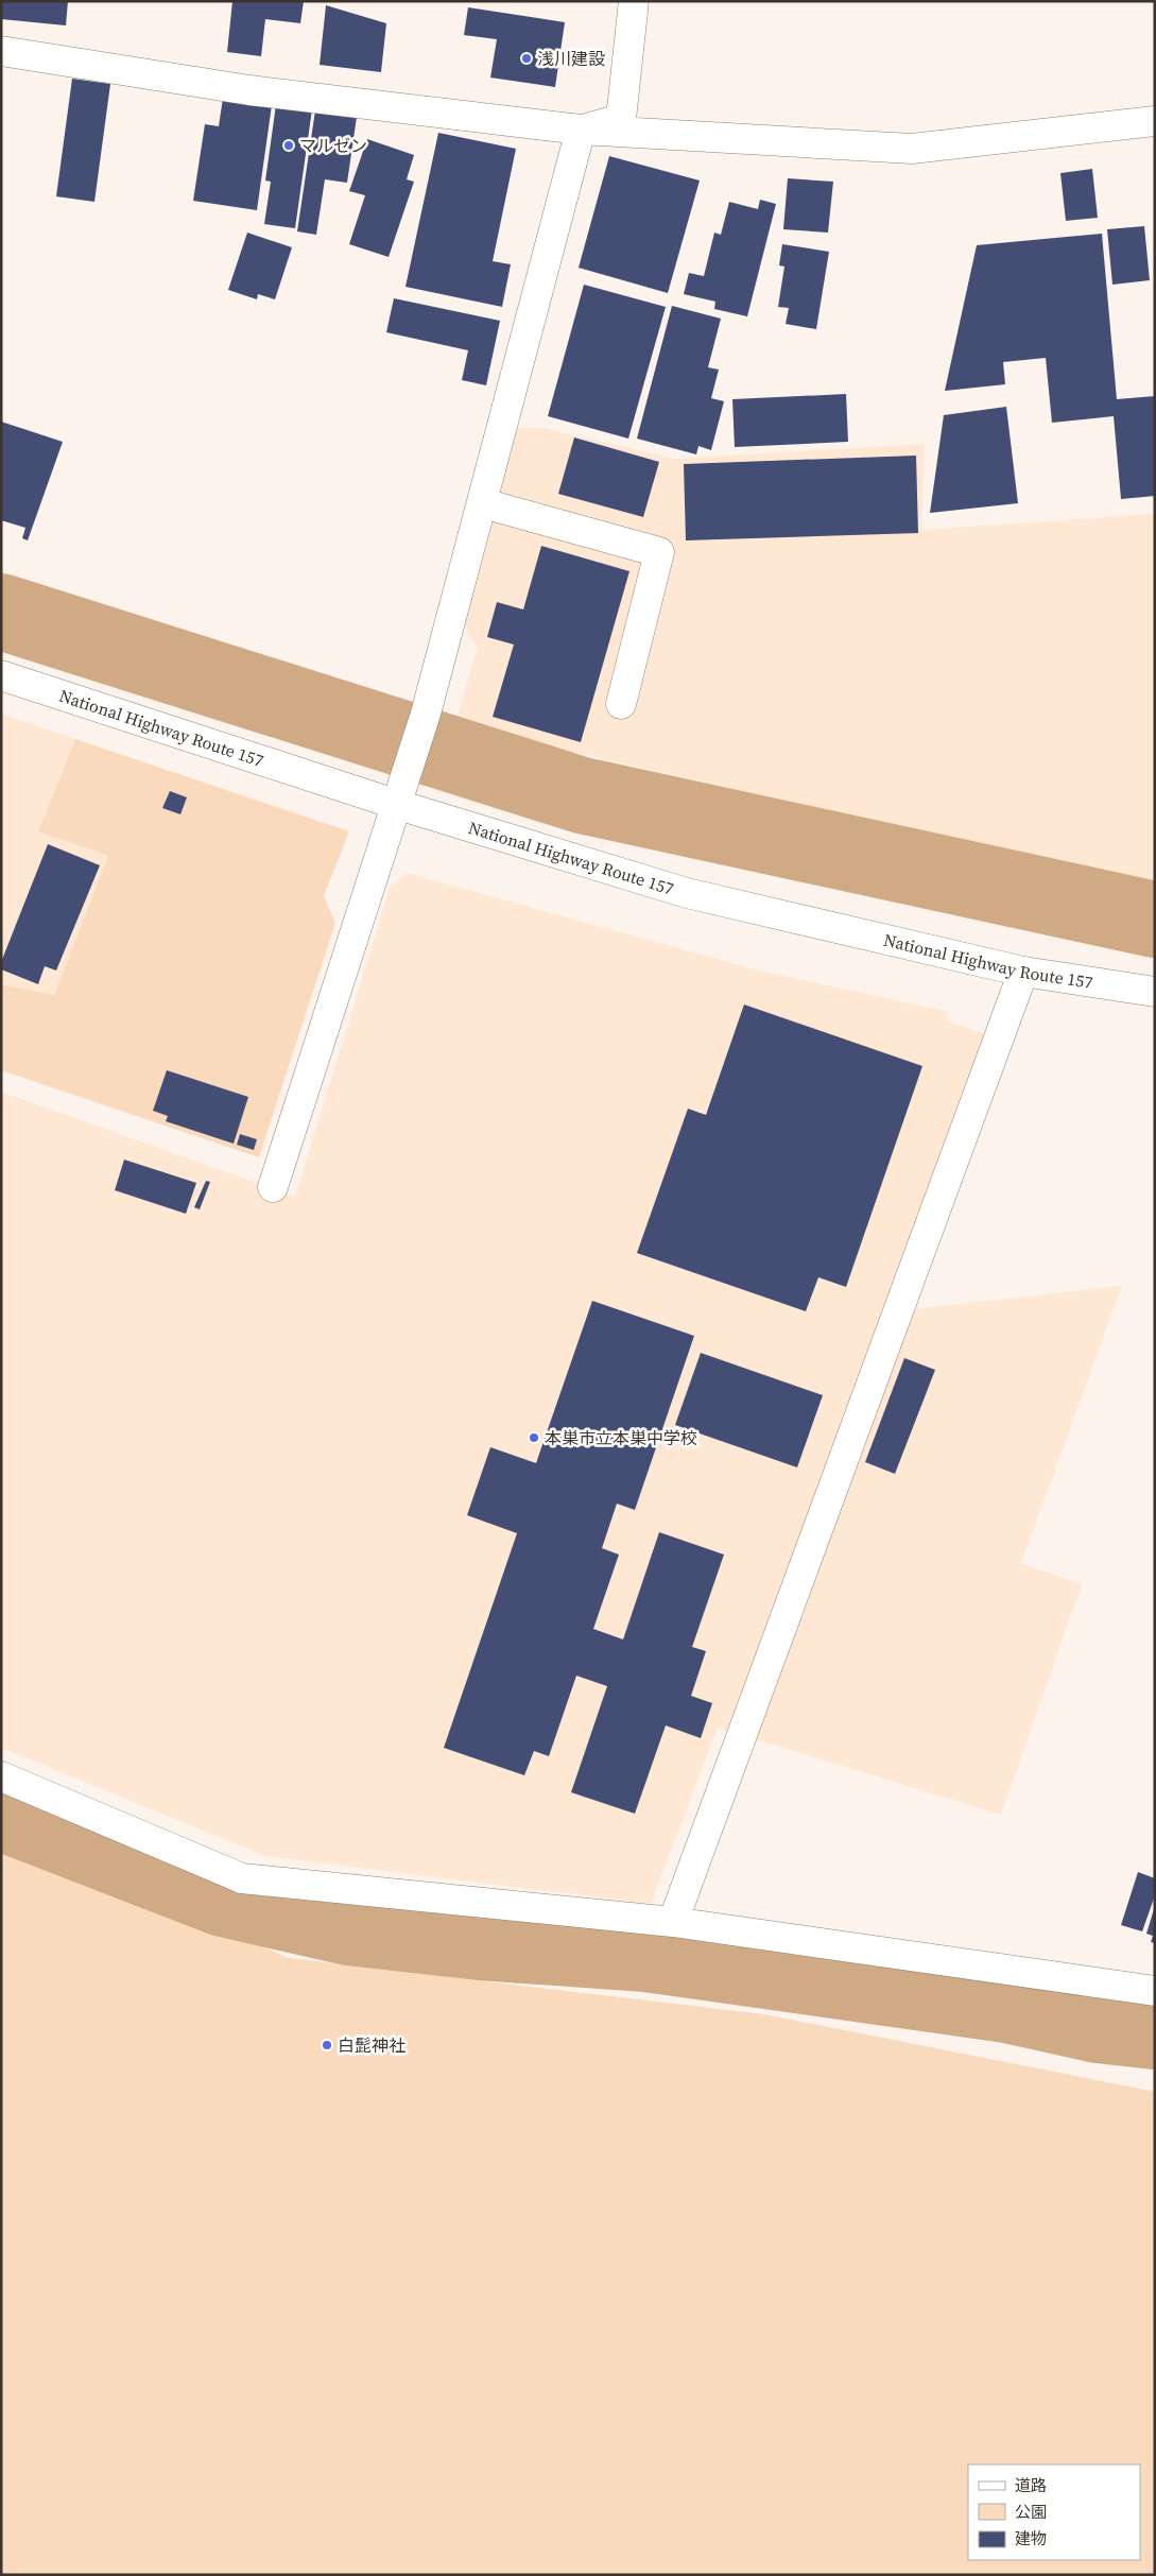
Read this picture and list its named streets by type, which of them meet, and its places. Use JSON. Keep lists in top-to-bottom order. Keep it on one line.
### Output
{"streets":{"main road":["National Highway Route 157"]},"places":["浅川建設","マルゼン","本巣市立本巣中学校","白髭神社"],"legend":["道路","公園","建物"]}
